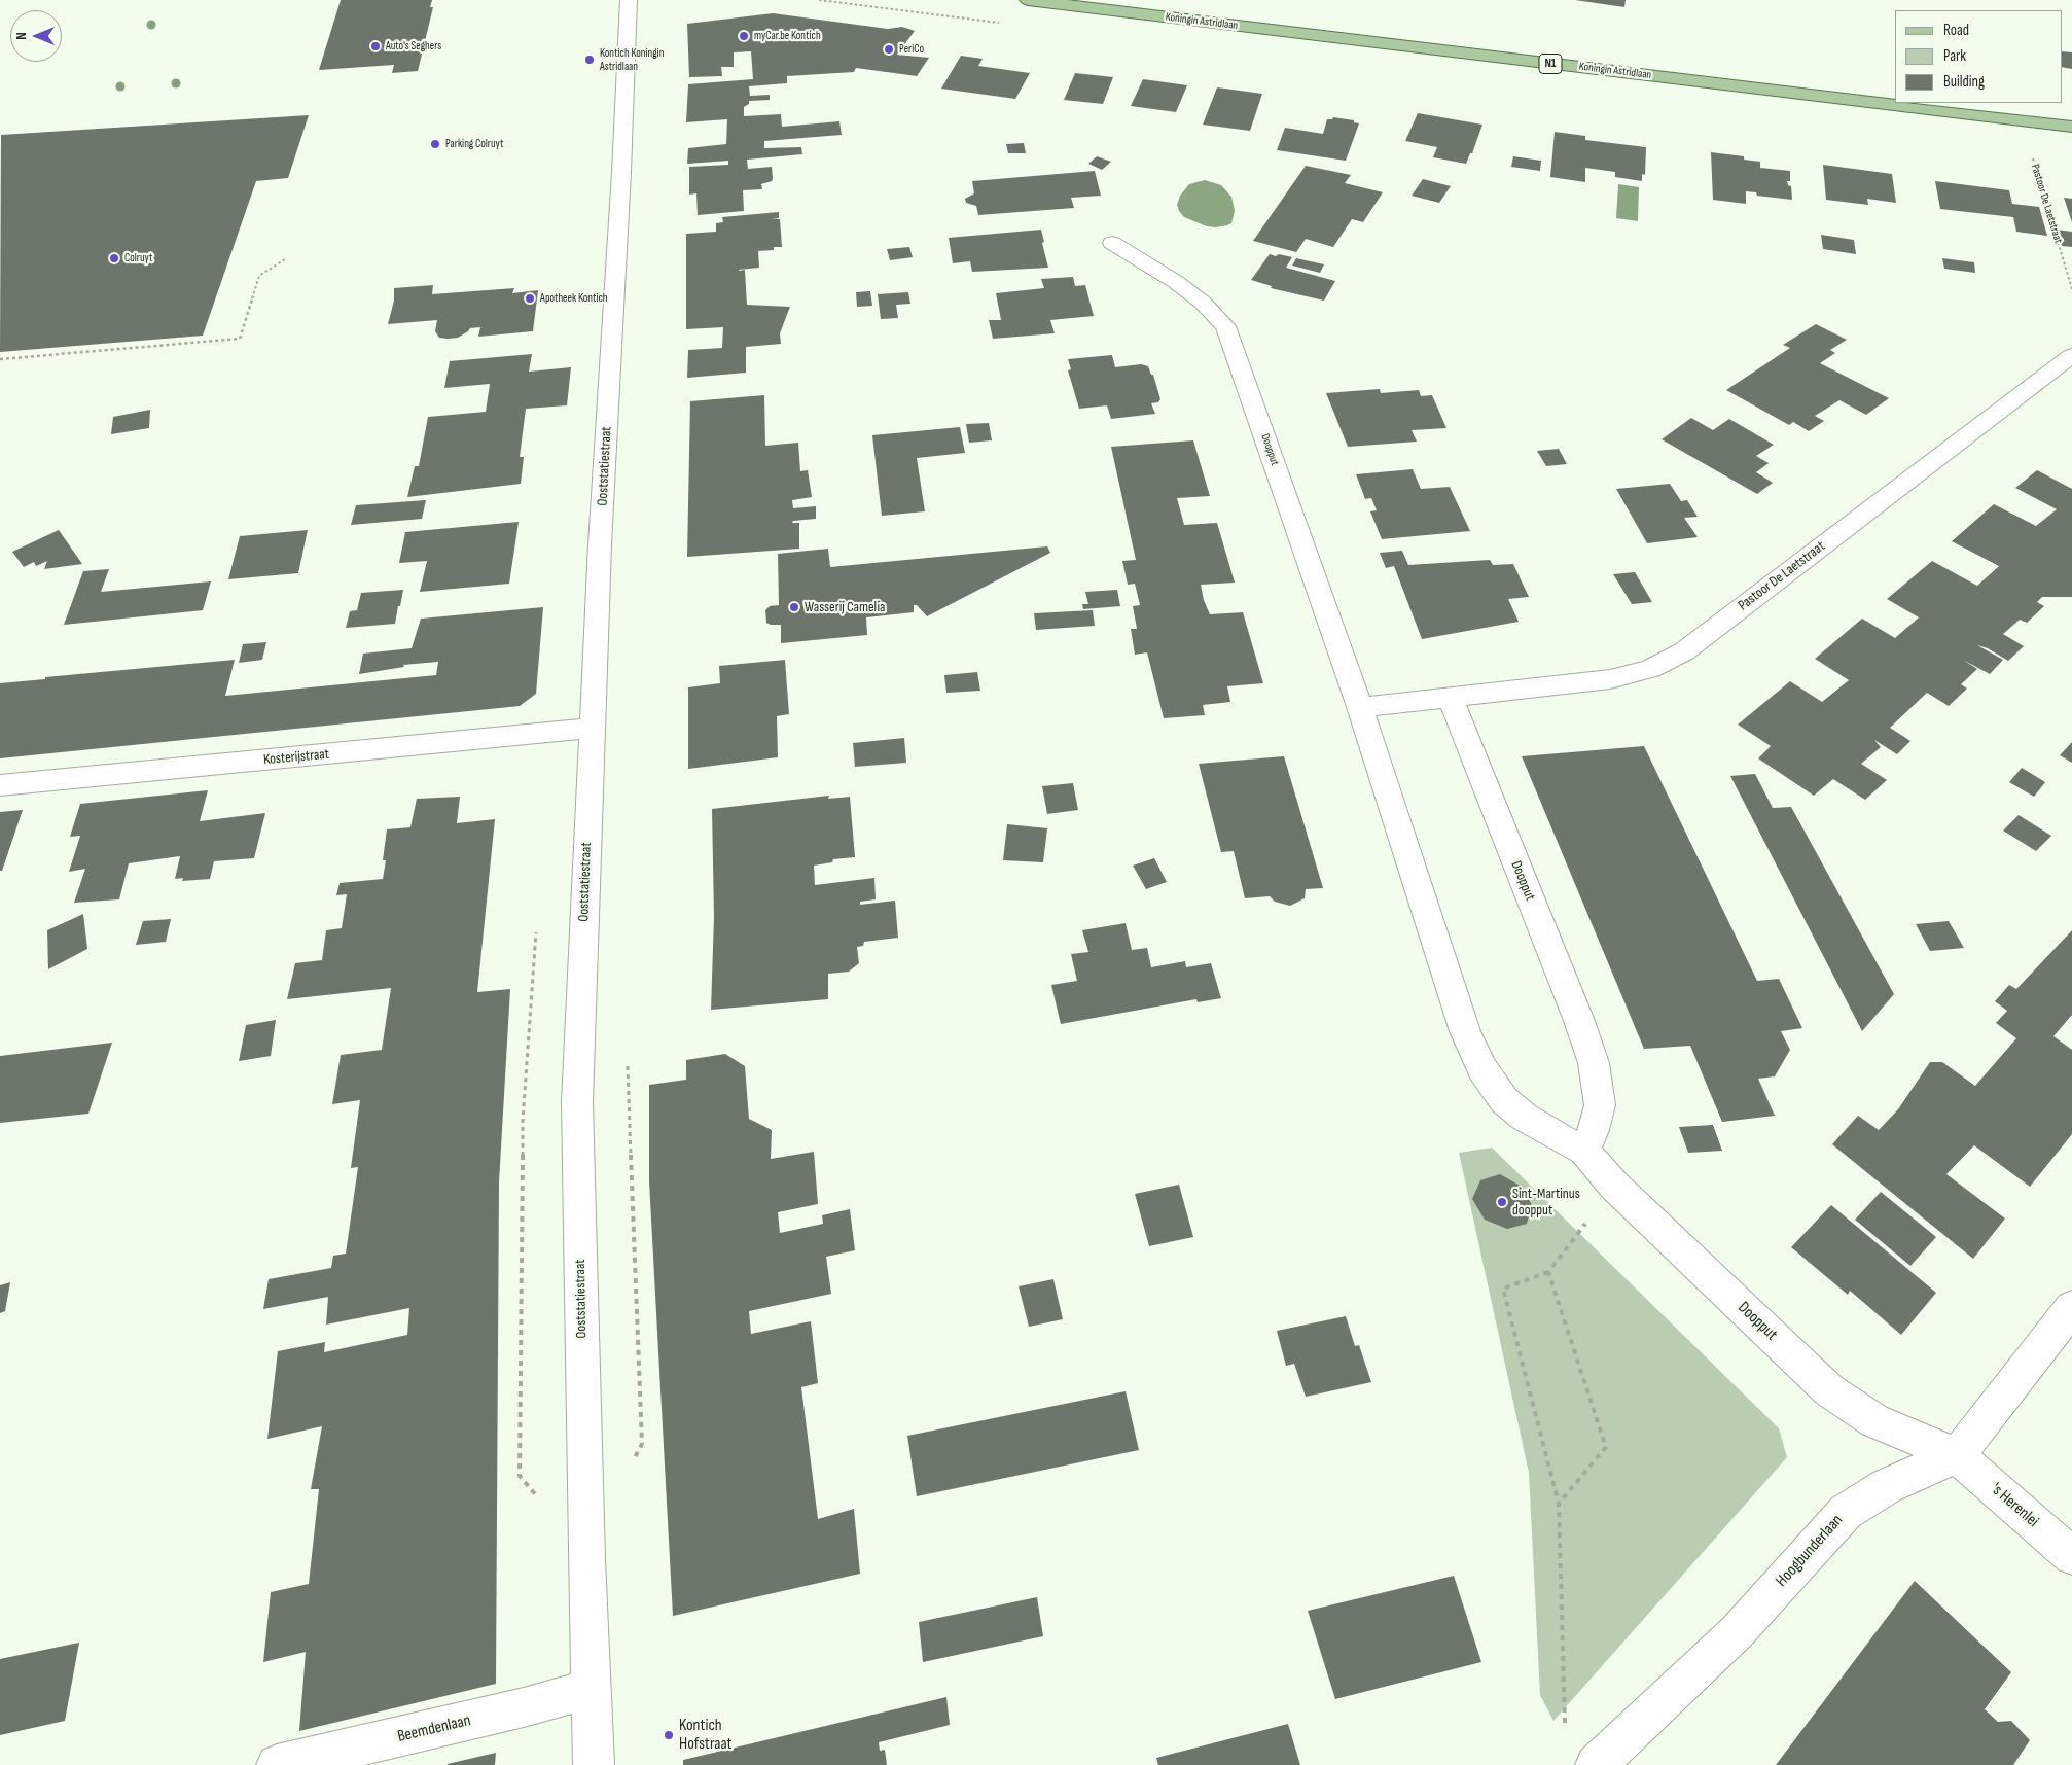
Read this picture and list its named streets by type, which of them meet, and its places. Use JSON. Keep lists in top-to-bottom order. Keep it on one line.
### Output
{"streets":{"main road":["Koningin Astridlaan","N1"],"street":["Pastoor De Laetstraat","Doopput","Ooststatiestraat","Kosterijstraat","'s Herenlei","Hoogbunderlaan","Beemdenlaan"]},"crossings":[["Pastoor De Laetstraat","Doopput"],["Doopput","'s Herenlei"],["Doopput","Hoogbunderlaan"],["Ooststatiestraat","Kosterijstraat"],["Ooststatiestraat","Beemdenlaan"],["'s Herenlei","Hoogbunderlaan"]],"places":["myCar.be Kontich","Auto's Seghers","PeriCo","Kontich Koningin Astridlaan","Parking Colruyt","Colruyt","Apotheek Kontich","Wasserij Camelia","Sint-Martinus doopput","Kontich Hofstraat"],"legend":["Road","Park","Building"],"north":"left"}
